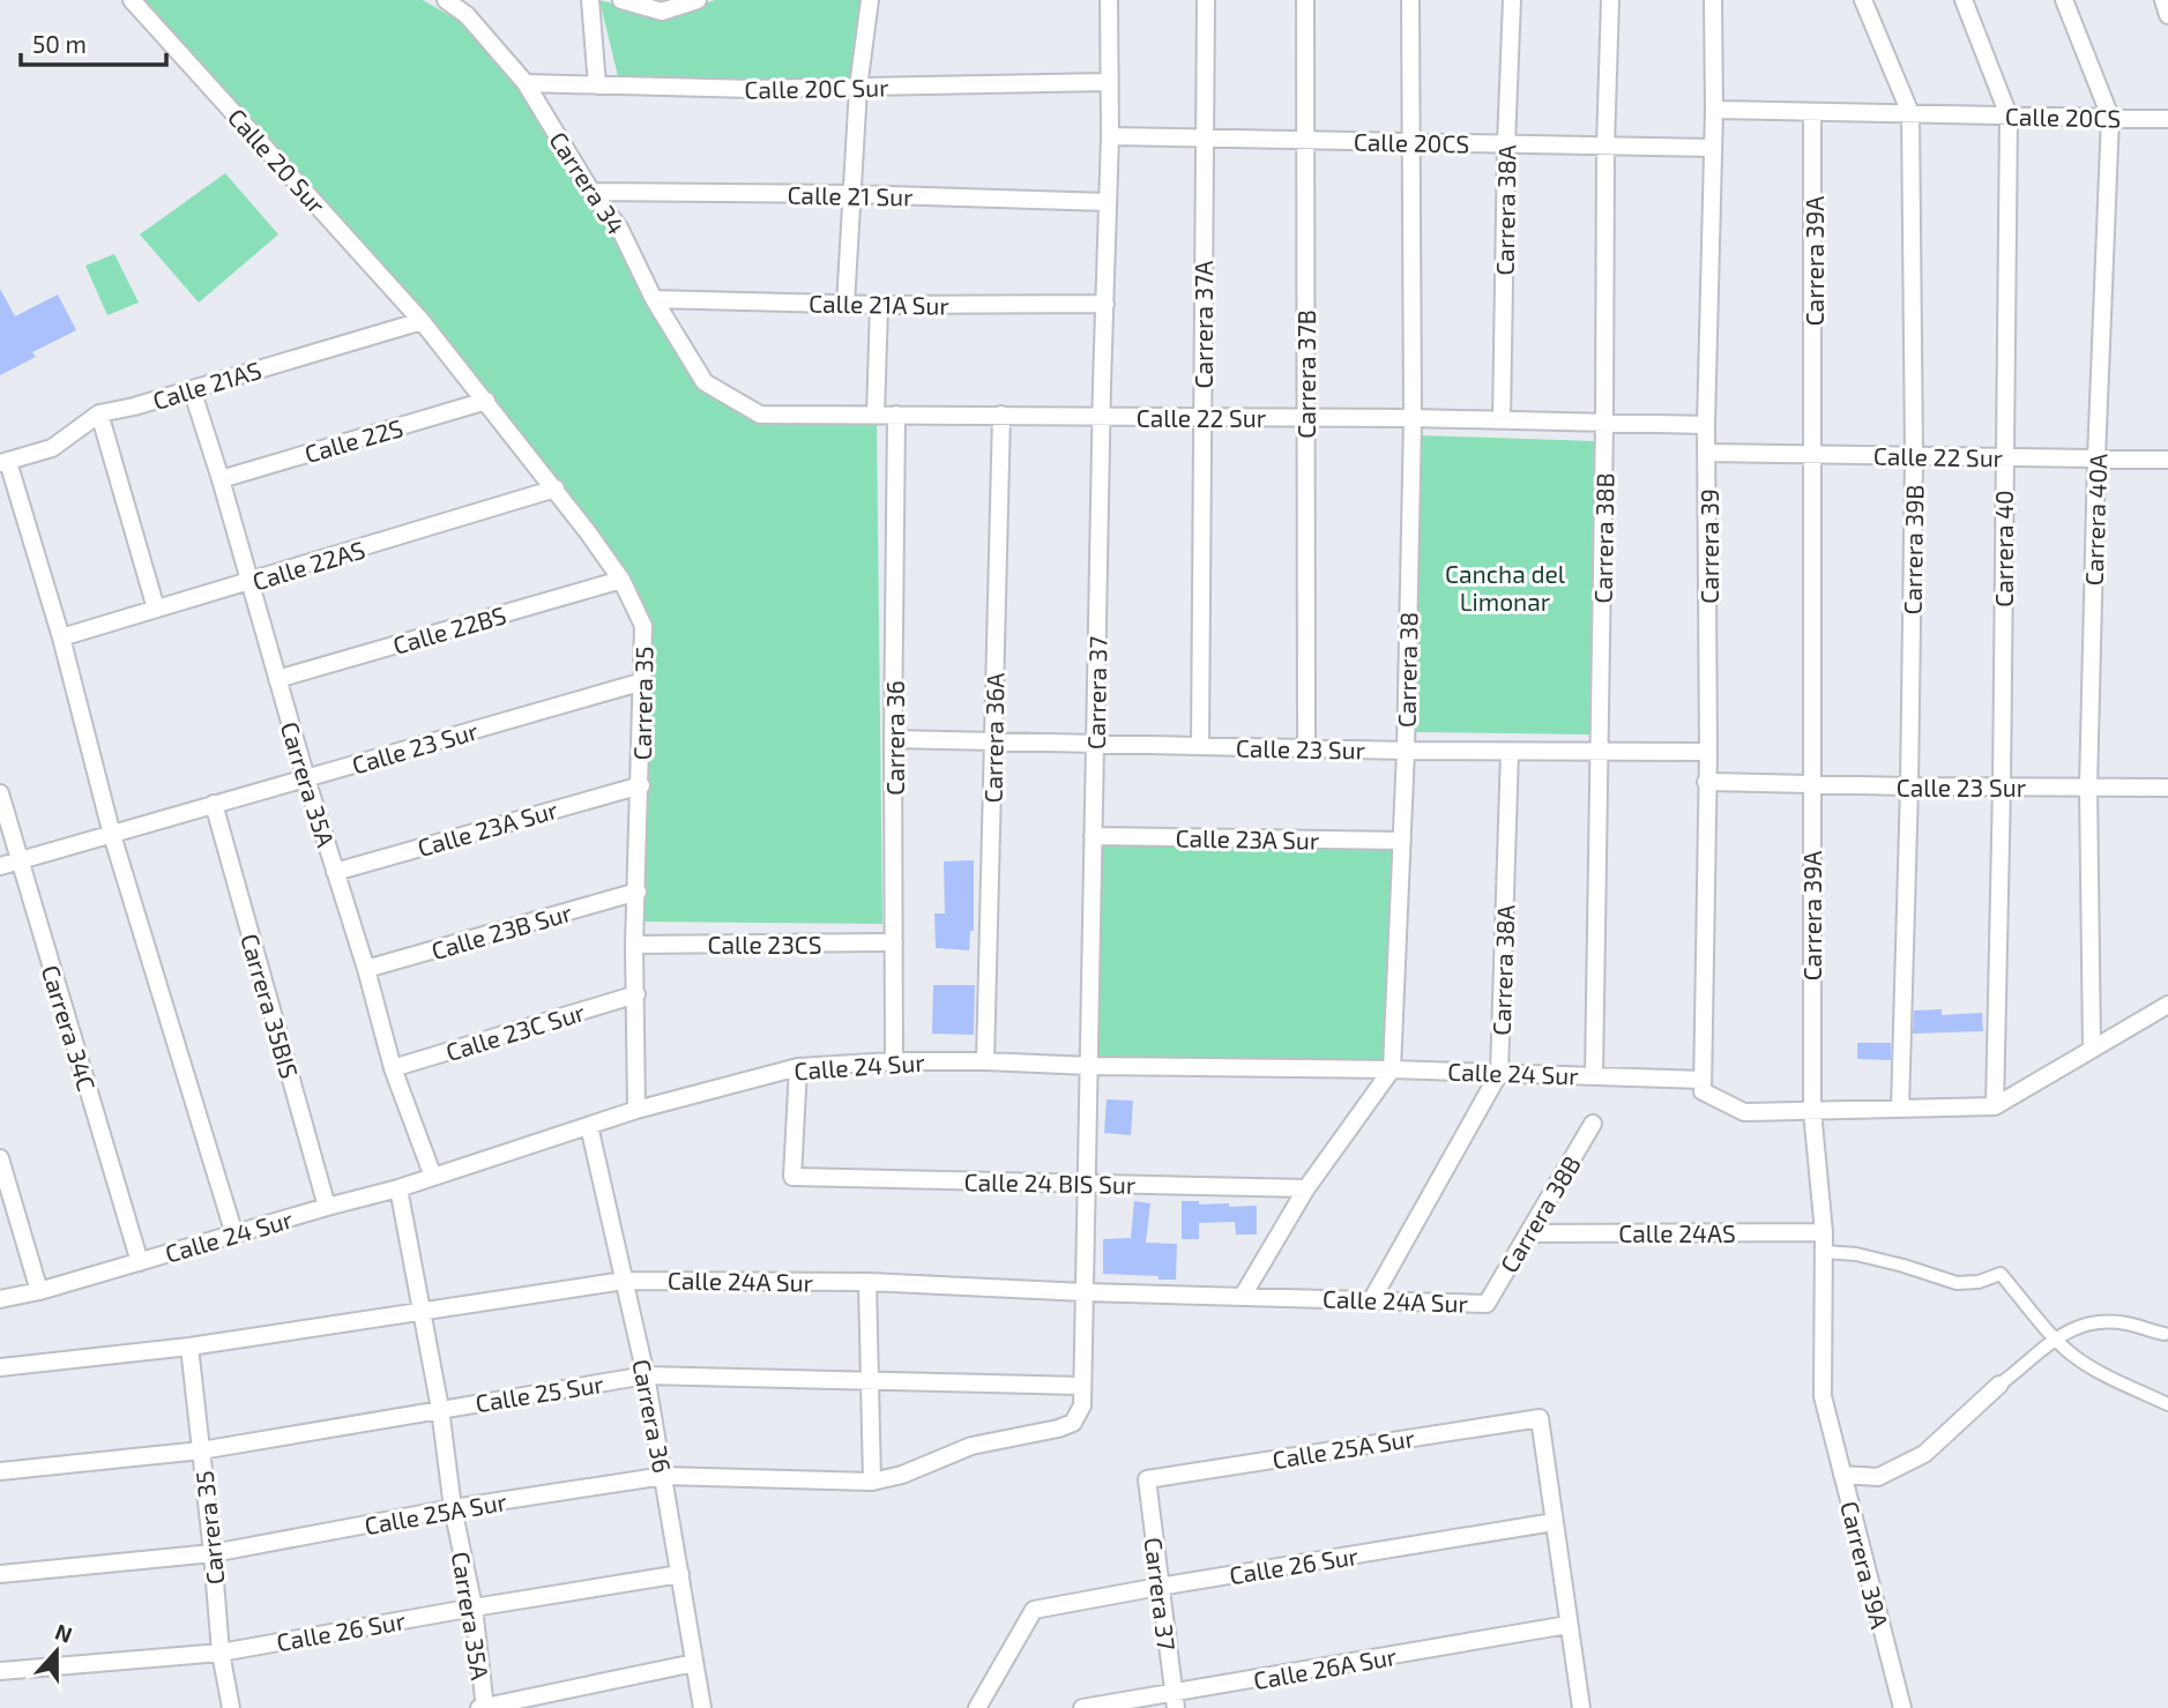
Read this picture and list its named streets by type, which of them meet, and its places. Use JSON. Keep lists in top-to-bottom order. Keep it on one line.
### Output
{"streets":{"street":["Calle 20C Sur","Calle 20CS","Calle 20 Sur","Carrera 34","Calle 21 Sur","Carrera 38A","Carrera 39A","Calle 21A Sur","Carrera 37A","Carrera 37B","Calle 21AS","Calle 22 Sur","Calle 22S","Carrera 40A","Carrera 38B","Carrera 39","Carrera 40","Carrera 39B","Calle 22AS","Calle 22BS","Carrera 38","Carrera 37","Carrera 35","Carrera 36","Carrera 36A","Calle 23 Sur","Carrera 35A","Calle 23A Sur","Calle 23B Sur","Calle 23CS","Carrera 35BIS","Carrera 34C","Calle 23C Sur","Calle 24 Sur","Calle 24 BIS Sur","Calle 24AS","Calle 24A Sur","Calle 25 Sur","Calle 25A Sur","Calle 26 Sur","Calle 26A Sur"]},"crossings":[["Calle 20C Sur","Carrera 34"],["Calle 20C Sur","Carrera 37"],["Calle 20CS","Carrera 38A"],["Calle 20CS","Carrera 39A"],["Calle 20CS","Carrera 37A"],["Calle 20CS","Carrera 37B"],["Calle 20CS","Carrera 40A"],["Calle 20CS","Carrera 38B"],["Calle 20CS","Carrera 39"],["Calle 20CS","Carrera 40"],["Calle 20CS","Carrera 39B"],["Calle 20CS","Carrera 38"],["Calle 20CS","Carrera 37"],["Calle 20 Sur","Calle 21AS"],["Calle 20 Sur","Carrera 35"],["Carrera 34","Calle 21 Sur"],["Carrera 34","Calle 21A Sur"],["Carrera 34","Calle 22 Sur"],["Calle 21 Sur","Carrera 37"],["Carrera 38A","Calle 22 Sur"],["Carrera 38A","Calle 23 Sur"],["Carrera 38A","Calle 24 Sur"],["Carrera 38A","Calle 24A Sur"],["Carrera 39A","Calle 22 Sur"],["Carrera 39A","Calle 23 Sur"],["Carrera 39A","Calle 24 Sur"],["Carrera 39A","Calle 24AS"],["Calle 21A Sur","Carrera 37"],["Carrera 37A","Calle 22 Sur"],["Carrera 37A","Calle 23 Sur"],["Carrera 37B","Calle 22 Sur"],["Carrera 37B","Calle 23 Sur"],["Calle 21AS","Carrera 35"],["Calle 21AS","Carrera 35A"],["Calle 22 Sur","Carrera 40A"],["Calle 22 Sur","Carrera 38B"],["Calle 22 Sur","Carrera 39"],["Calle 22 Sur","Carrera 40"],["Calle 22 Sur","Carrera 39B"],["Calle 22 Sur","Carrera 38"],["Calle 22 Sur","Carrera 37"],["Calle 22 Sur","Carrera 36"],["Calle 22 Sur","Carrera 36A"],["Calle 22S","Carrera 35"],["Calle 22S","Carrera 35A"],["Carrera 40A","Calle 23 Sur"],["Carrera 40A","Calle 24 Sur"],["Carrera 38B","Calle 23 Sur"],["Carrera 38B","Calle 24 Sur"],["Carrera 38B","Calle 24AS"],["Carrera 38B","Calle 24A Sur"],["Carrera 39","Calle 23 Sur"],["Carrera 39","Calle 24 Sur"],["Carrera 40","Calle 23 Sur"],["Carrera 40","Calle 24 Sur"],["Carrera 39B","Calle 23 Sur"],["Carrera 39B","Calle 24 Sur"],["Calle 22AS","Carrera 35"],["Calle 22AS","Carrera 35A"],["Calle 22BS","Carrera 35"],["Calle 22BS","Carrera 35A"],["Carrera 38","Calle 23 Sur"],["Carrera 38","Calle 23A Sur"],["Carrera 38","Calle 24 Sur"],["Carrera 37","Calle 23 Sur"],["Carrera 37","Calle 23A Sur"],["Carrera 37","Calle 24 Sur"],["Carrera 37","Calle 24 BIS Sur"],["Carrera 37","Calle 24A Sur"],["Carrera 37","Calle 25 Sur"],["Carrera 37","Calle 25A Sur"],["Carrera 37","Calle 26 Sur"],["Carrera 37","Calle 26A Sur"],["Carrera 35","Calle 23 Sur"],["Carrera 35","Calle 23A Sur"],["Carrera 35","Calle 23B Sur"],["Carrera 35","Calle 23CS"],["Carrera 35","Calle 23C Sur"],["Carrera 35","Calle 24 Sur"],["Carrera 35","Calle 24A Sur"],["Carrera 35","Calle 25 Sur"],["Carrera 35","Calle 25A Sur"],["Carrera 35","Calle 26 Sur"],["Carrera 36","Calle 23 Sur"],["Carrera 36","Calle 23CS"],["Carrera 36","Calle 24 Sur"],["Carrera 36","Calle 24A Sur"],["Carrera 36","Calle 25 Sur"],["Carrera 36","Calle 25A Sur"],["Carrera 36","Calle 26 Sur"],["Carrera 36A","Calle 23 Sur"],["Carrera 36A","Calle 24 Sur"],["Calle 23 Sur","Carrera 35A"],["Calle 23 Sur","Carrera 35BIS"],["Calle 23 Sur","Carrera 34C"],["Carrera 35A","Calle 23A Sur"],["Carrera 35A","Calle 23B Sur"],["Carrera 35A","Calle 23C Sur"],["Carrera 35A","Calle 24 Sur"],["Carrera 35A","Calle 24A Sur"],["Carrera 35A","Calle 25 Sur"],["Carrera 35A","Calle 25A Sur"],["Carrera 35A","Calle 26 Sur"],["Carrera 35BIS","Calle 24 Sur"],["Carrera 34C","Calle 24 Sur"],["Calle 24 Sur","Calle 24 BIS Sur"],["Calle 25A Sur","Calle 26 Sur"]],"parks":["Cancha del Limonar"],"scale_bar":"50 m","north":"top"}
